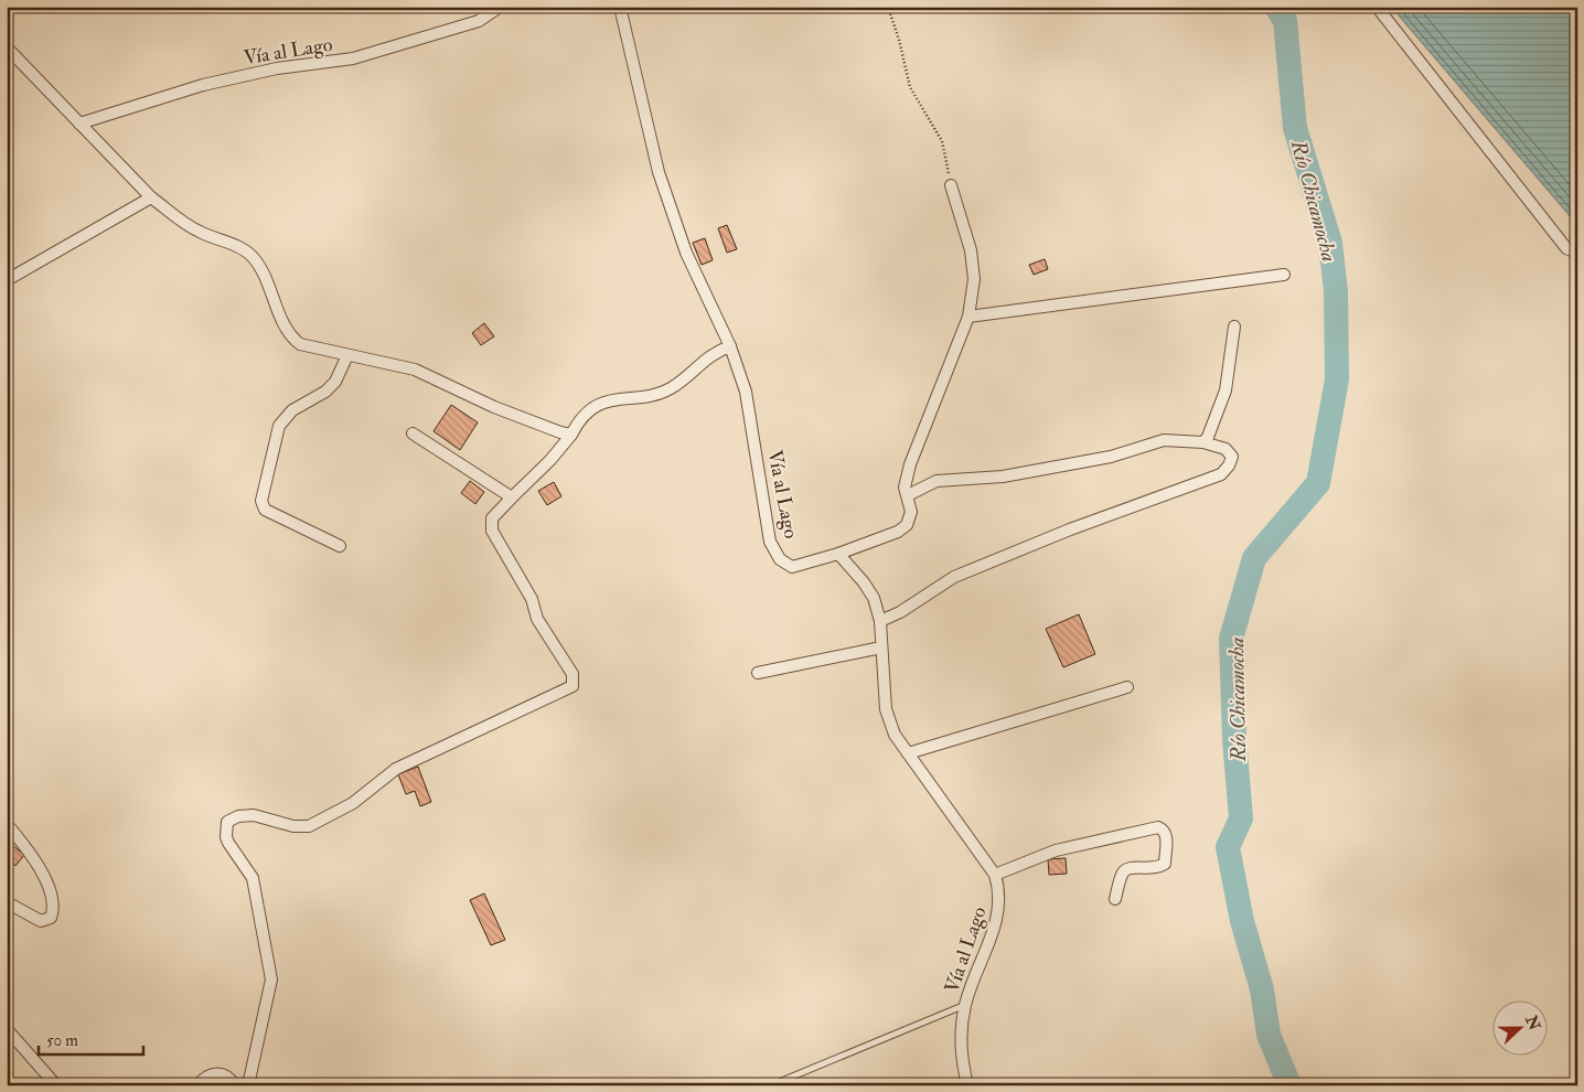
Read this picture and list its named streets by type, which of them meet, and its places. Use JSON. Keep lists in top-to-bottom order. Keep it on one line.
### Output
{"streets":{"street":["Vía al Lago"]},"water":["Río Chicamocha"],"scale_bar":"50 m","north":"right"}
